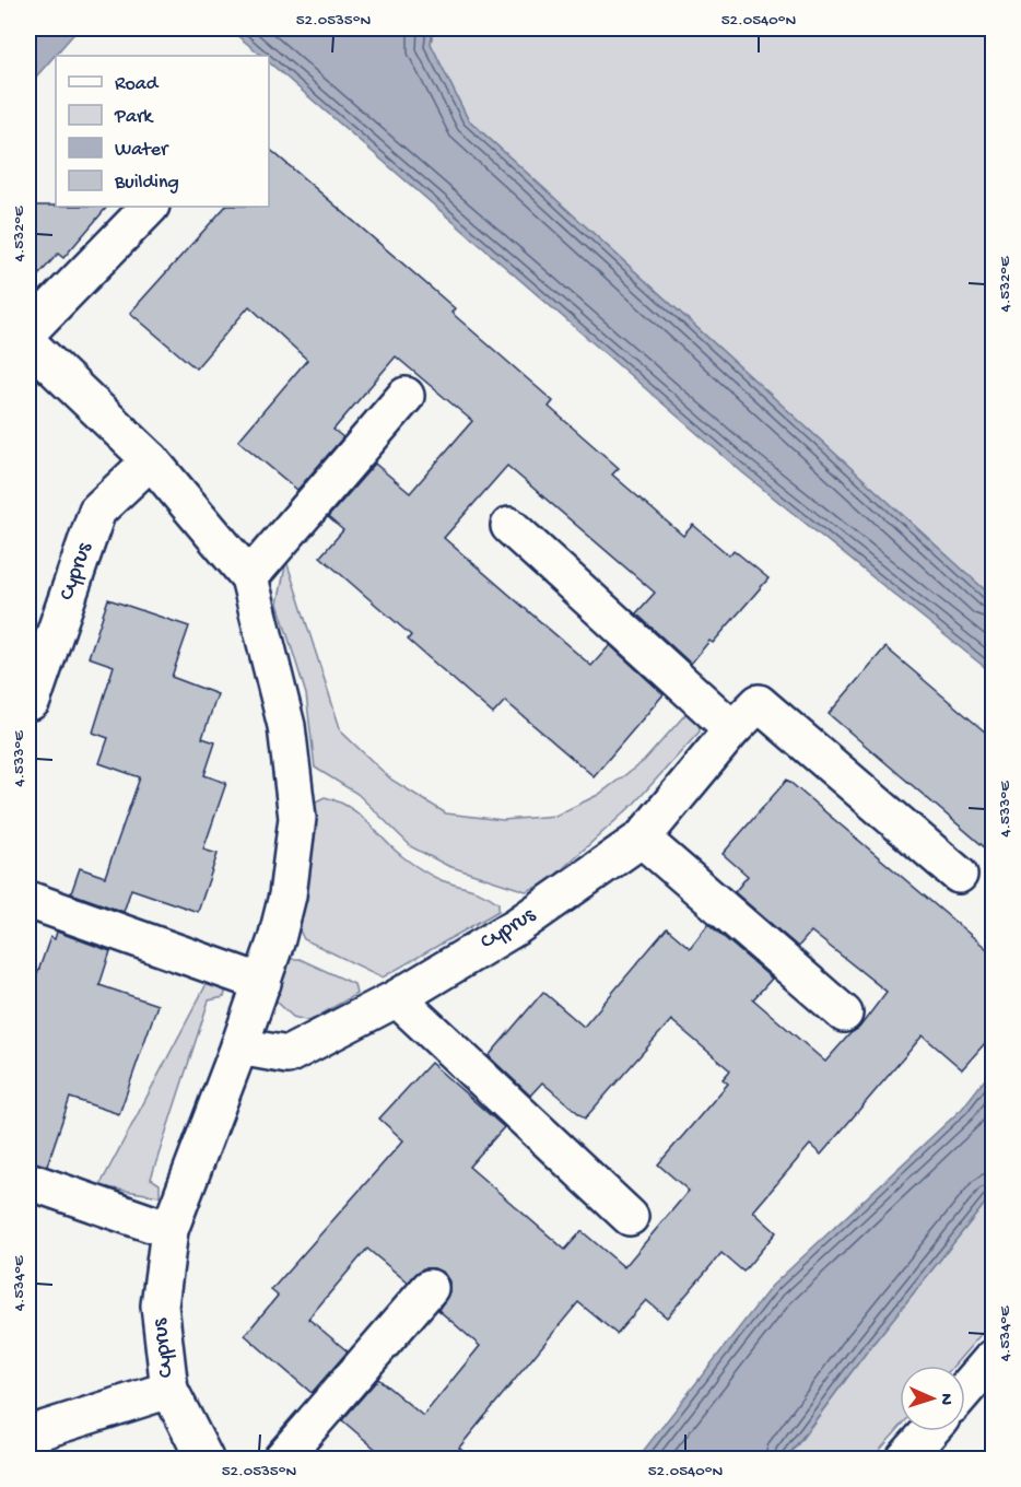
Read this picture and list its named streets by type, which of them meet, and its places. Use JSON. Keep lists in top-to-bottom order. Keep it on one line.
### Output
{"streets":{"street":["Cyprus"]},"legend":["Road","Park","Water","Building"],"north":"right","coordinates":["52.0535°N","52.0540°N","4.532°E","4.533°E","4.534°E"]}
